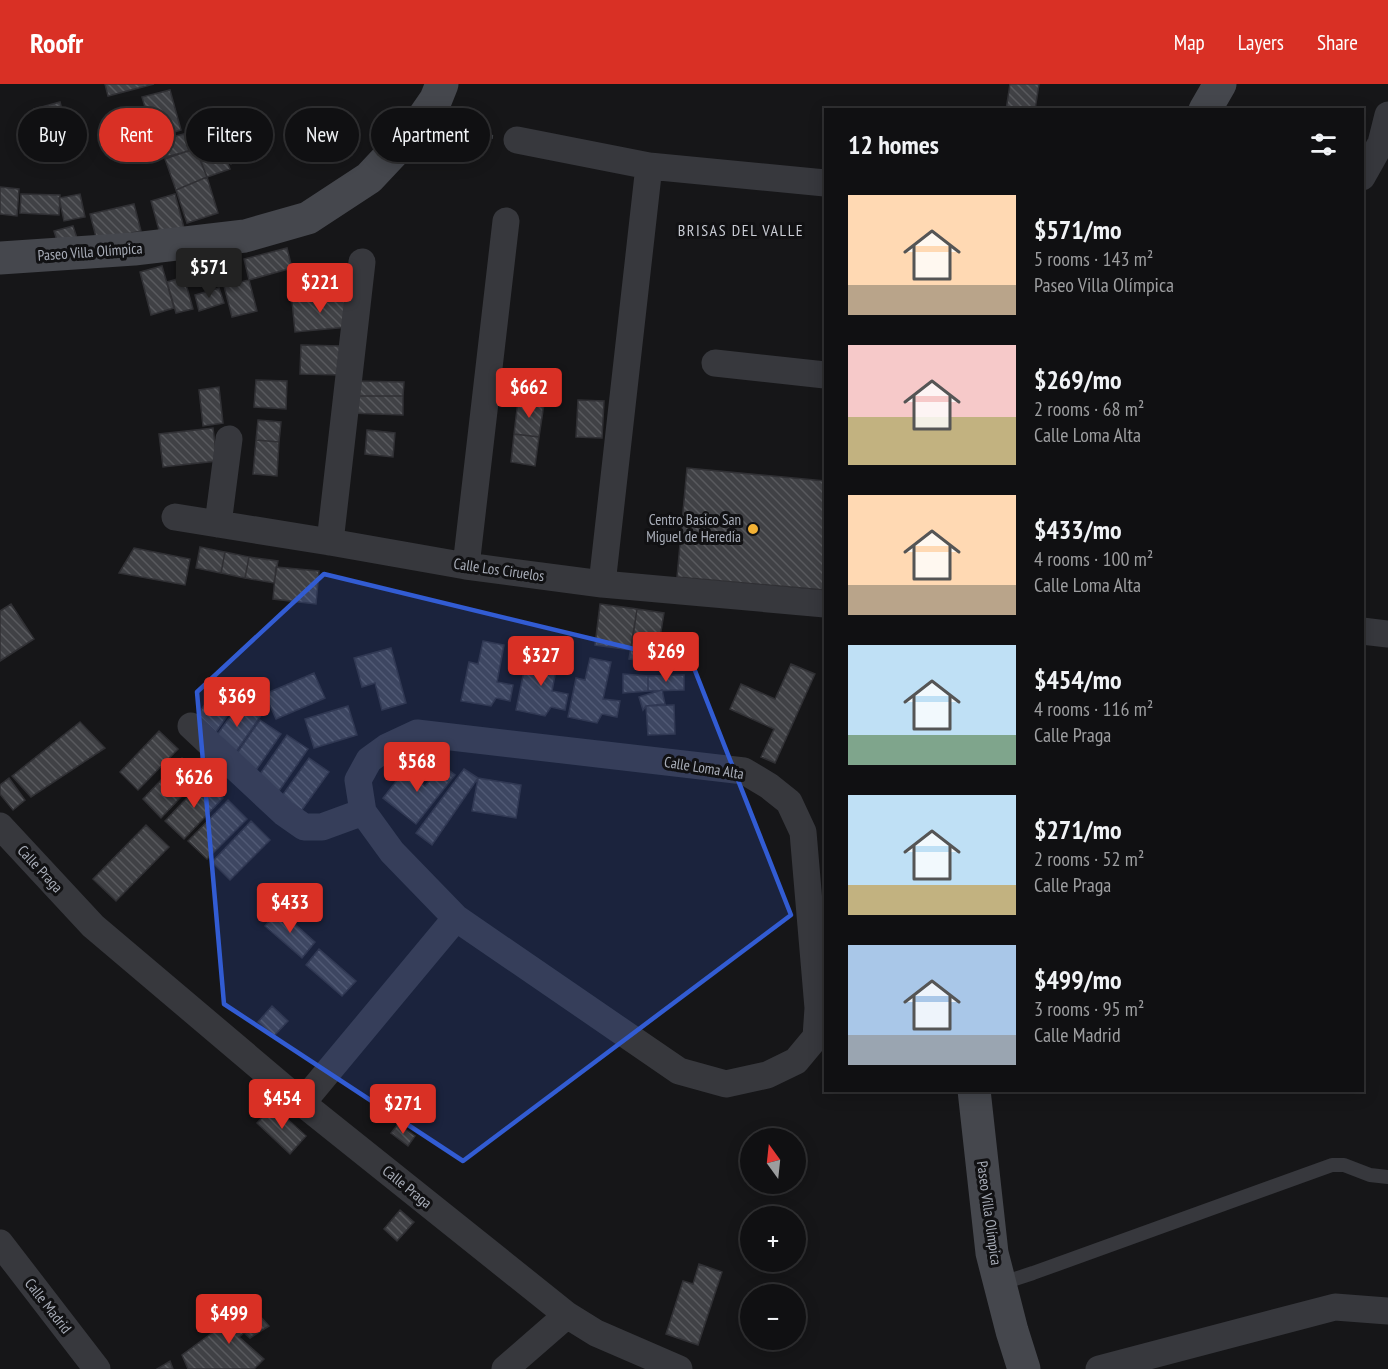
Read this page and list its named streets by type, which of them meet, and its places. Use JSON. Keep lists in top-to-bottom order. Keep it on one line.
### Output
{"streets":{"main road":["Paseo Villa Olímpica"],"street":["Calle Los Ciruelos","Calle Loma Alta","Calle Praga","Calle Madrid"]},"districts":["BRISAS DEL VALLE"],"places":["Centro Basico San Miguel de Heredia"],"north":"top","page":{"header":"Roofr","nav":["Map","Layers","Share"],"chip":["Buy","Rent","Filters","New","Apartment"],"heading":"12 homes","list":[{"name":"$571/mo","note":"5 rooms · 143 m² · Paseo Villa Olímpica"},{"name":"$269/mo","note":"2 rooms · 68 m² · Calle Loma Alta"},{"name":"$433/mo","note":"4 rooms · 100 m² · Calle Loma Alta"},{"name":"$454/mo","note":"4 rooms · 116 m² · Calle Praga"},{"name":"$271/mo","note":"2 rooms · 52 m² · Calle Praga"},{"name":"$499/mo","note":"3 rooms · 95 m² · Calle Madrid"}],"price":["$571","$221","$662","$269","$327","$369","$568","$626","$433","$454","$271","$499"],"map_buttons":["+","−"]}}
